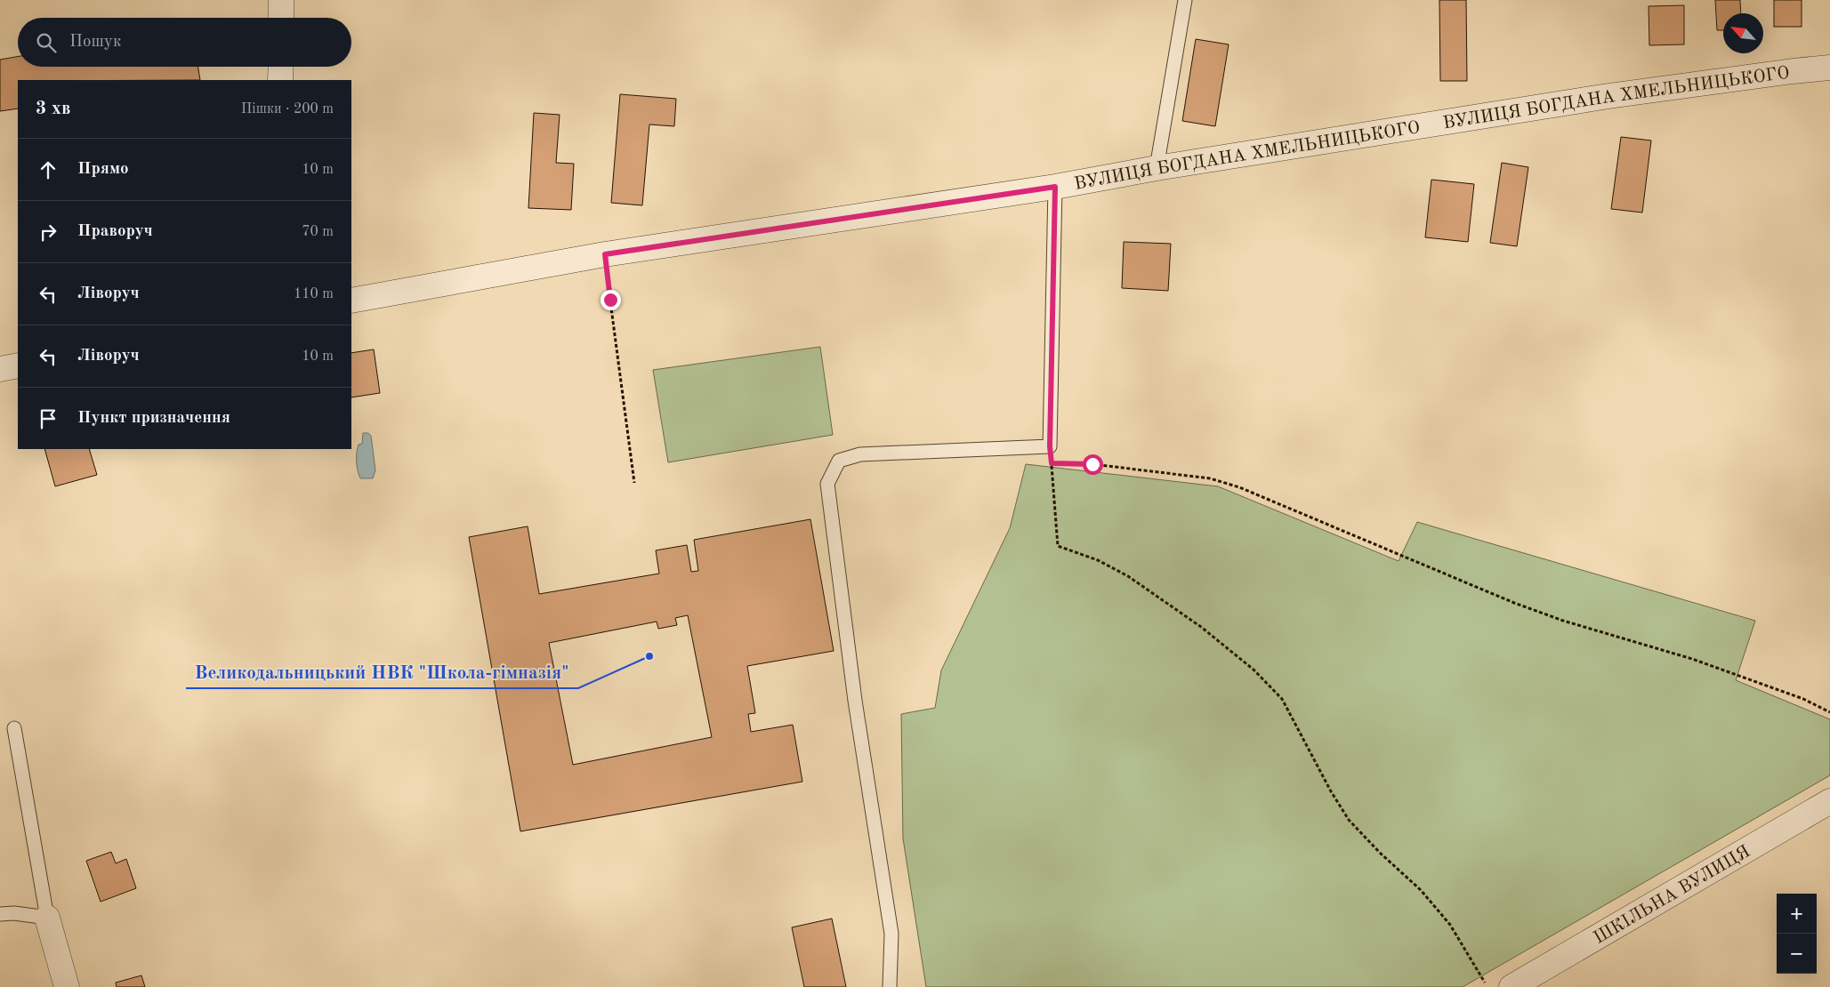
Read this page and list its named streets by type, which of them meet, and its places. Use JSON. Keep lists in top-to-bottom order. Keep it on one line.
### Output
{"streets":{"street":["ВУЛИЦЯ БОГДАНА ХМЕЛЬНИЦЬКОГО","ШКІЛЬНА ВУЛИЦЯ"]},"places":["Великодальницький НВК \"Школа-гімназія\""],"north":"top left","page":{"search":"Пошук","heading":["3 хв","Пішки · 200 m"],"list":[["Прямо","10 m"],["Праворуч","70 m"],["Ліворуч","110 m"],["Ліворуч","10 m"],"Пункт призначення"],"map_buttons":["+","−"]}}
